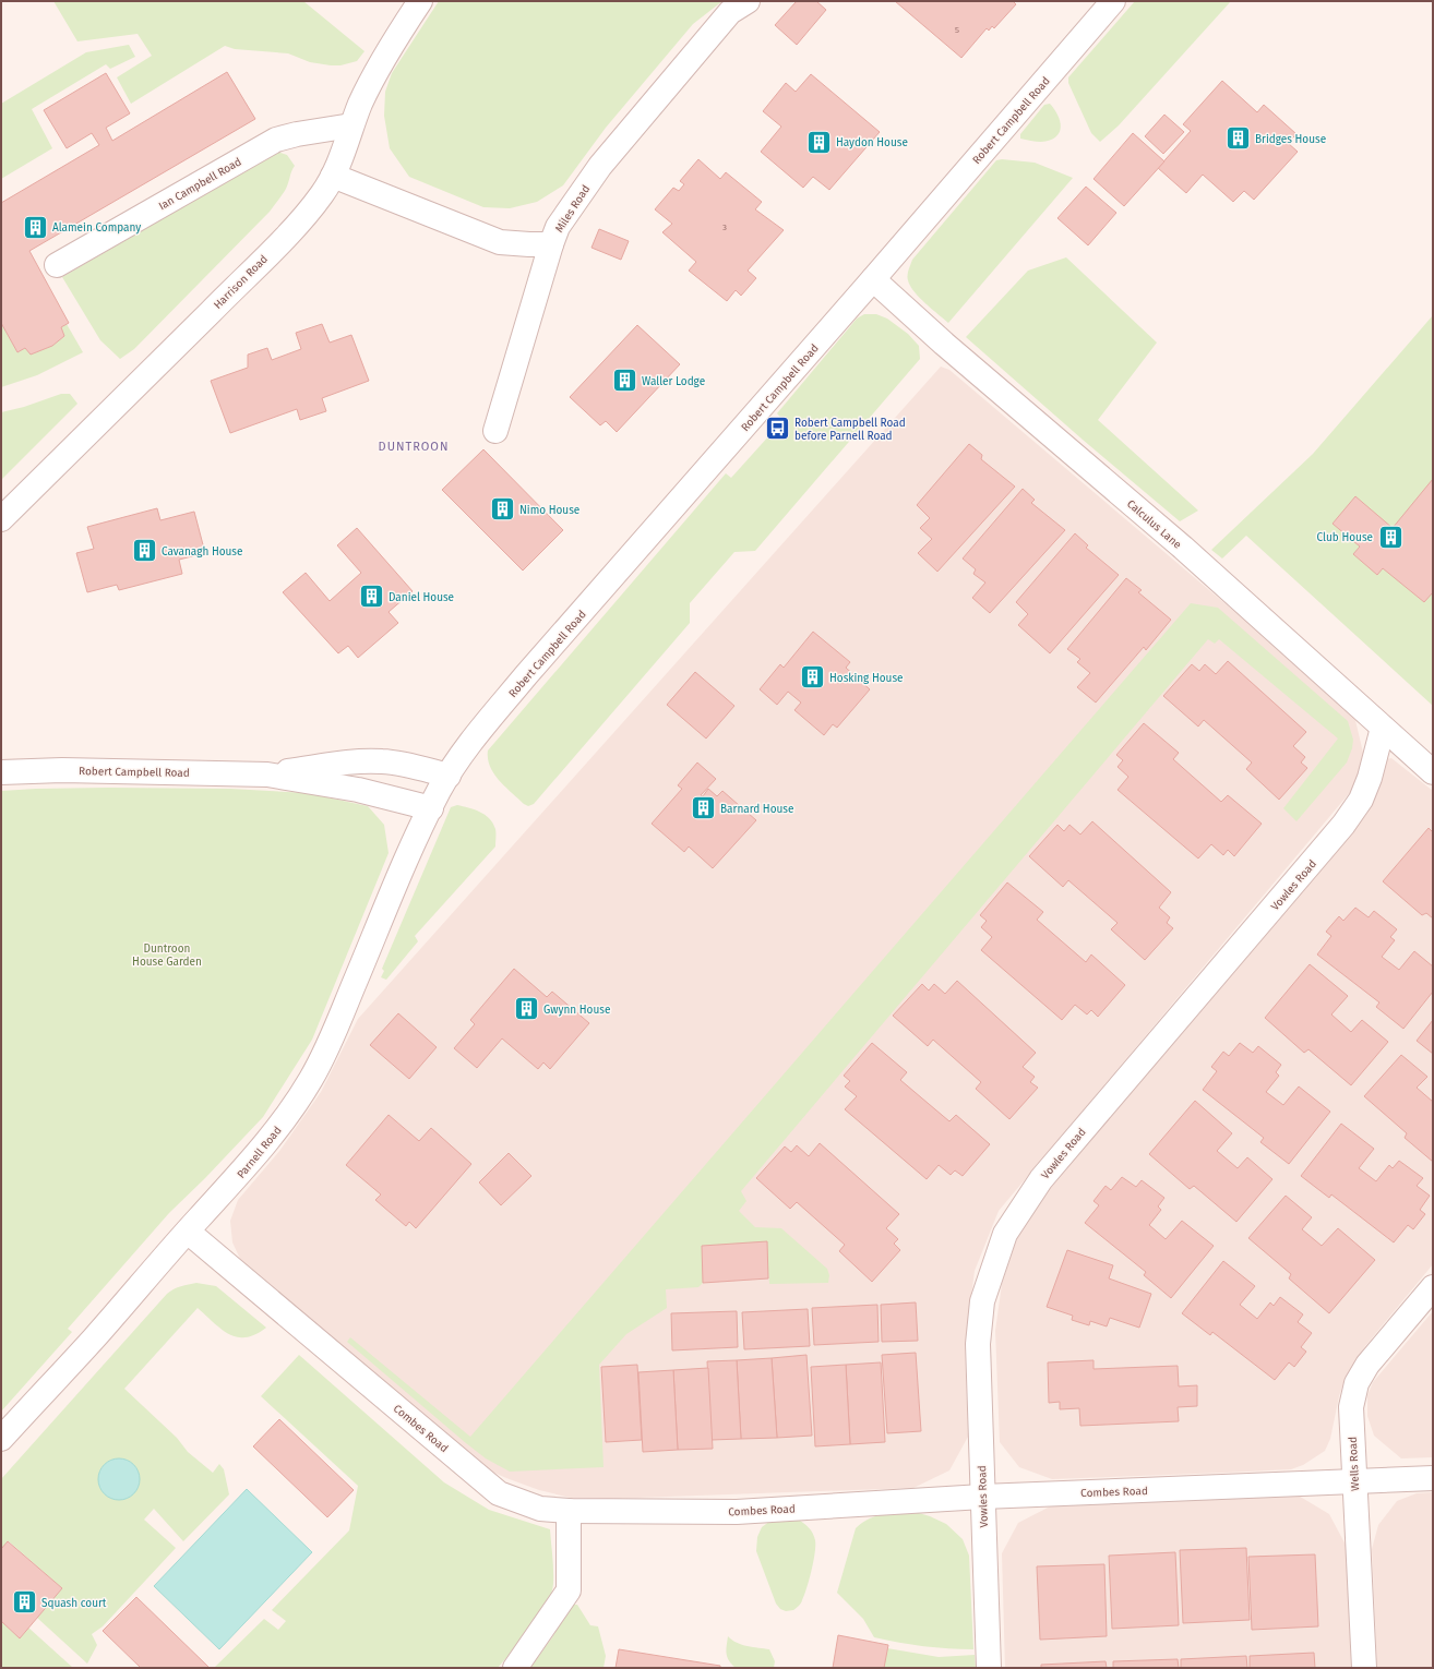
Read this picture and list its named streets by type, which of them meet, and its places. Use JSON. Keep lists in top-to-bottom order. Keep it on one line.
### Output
{"streets":{"street":["Robert Campbell Road","Ian Campbell Road","Miles Road","Harrison Road","Calculus Lane","Vowles Road","Parnell Road","Combes Road","Wells Road"]},"crossings":[["Robert Campbell Road","Calculus Lane"],["Robert Campbell Road","Parnell Road"],["Ian Campbell Road","Harrison Road"],["Miles Road","Harrison Road"],["Calculus Lane","Vowles Road"],["Vowles Road","Combes Road"],["Parnell Road","Combes Road"],["Combes Road","Wells Road"]],"districts":["DUNTROON"],"parks":["Duntroon House Garden"],"places":{"building":["Bridges House","Haydon House","Alamein Company","Waller Lodge","Nimo House","Club House","Cavanagh House","Daniel House","Hosking House","Barnard House","Gwynn House","Squash court"],"bus stop":["Robert Campbell Road before Parnell Road"]},"house_numbers":["5","3"]}
